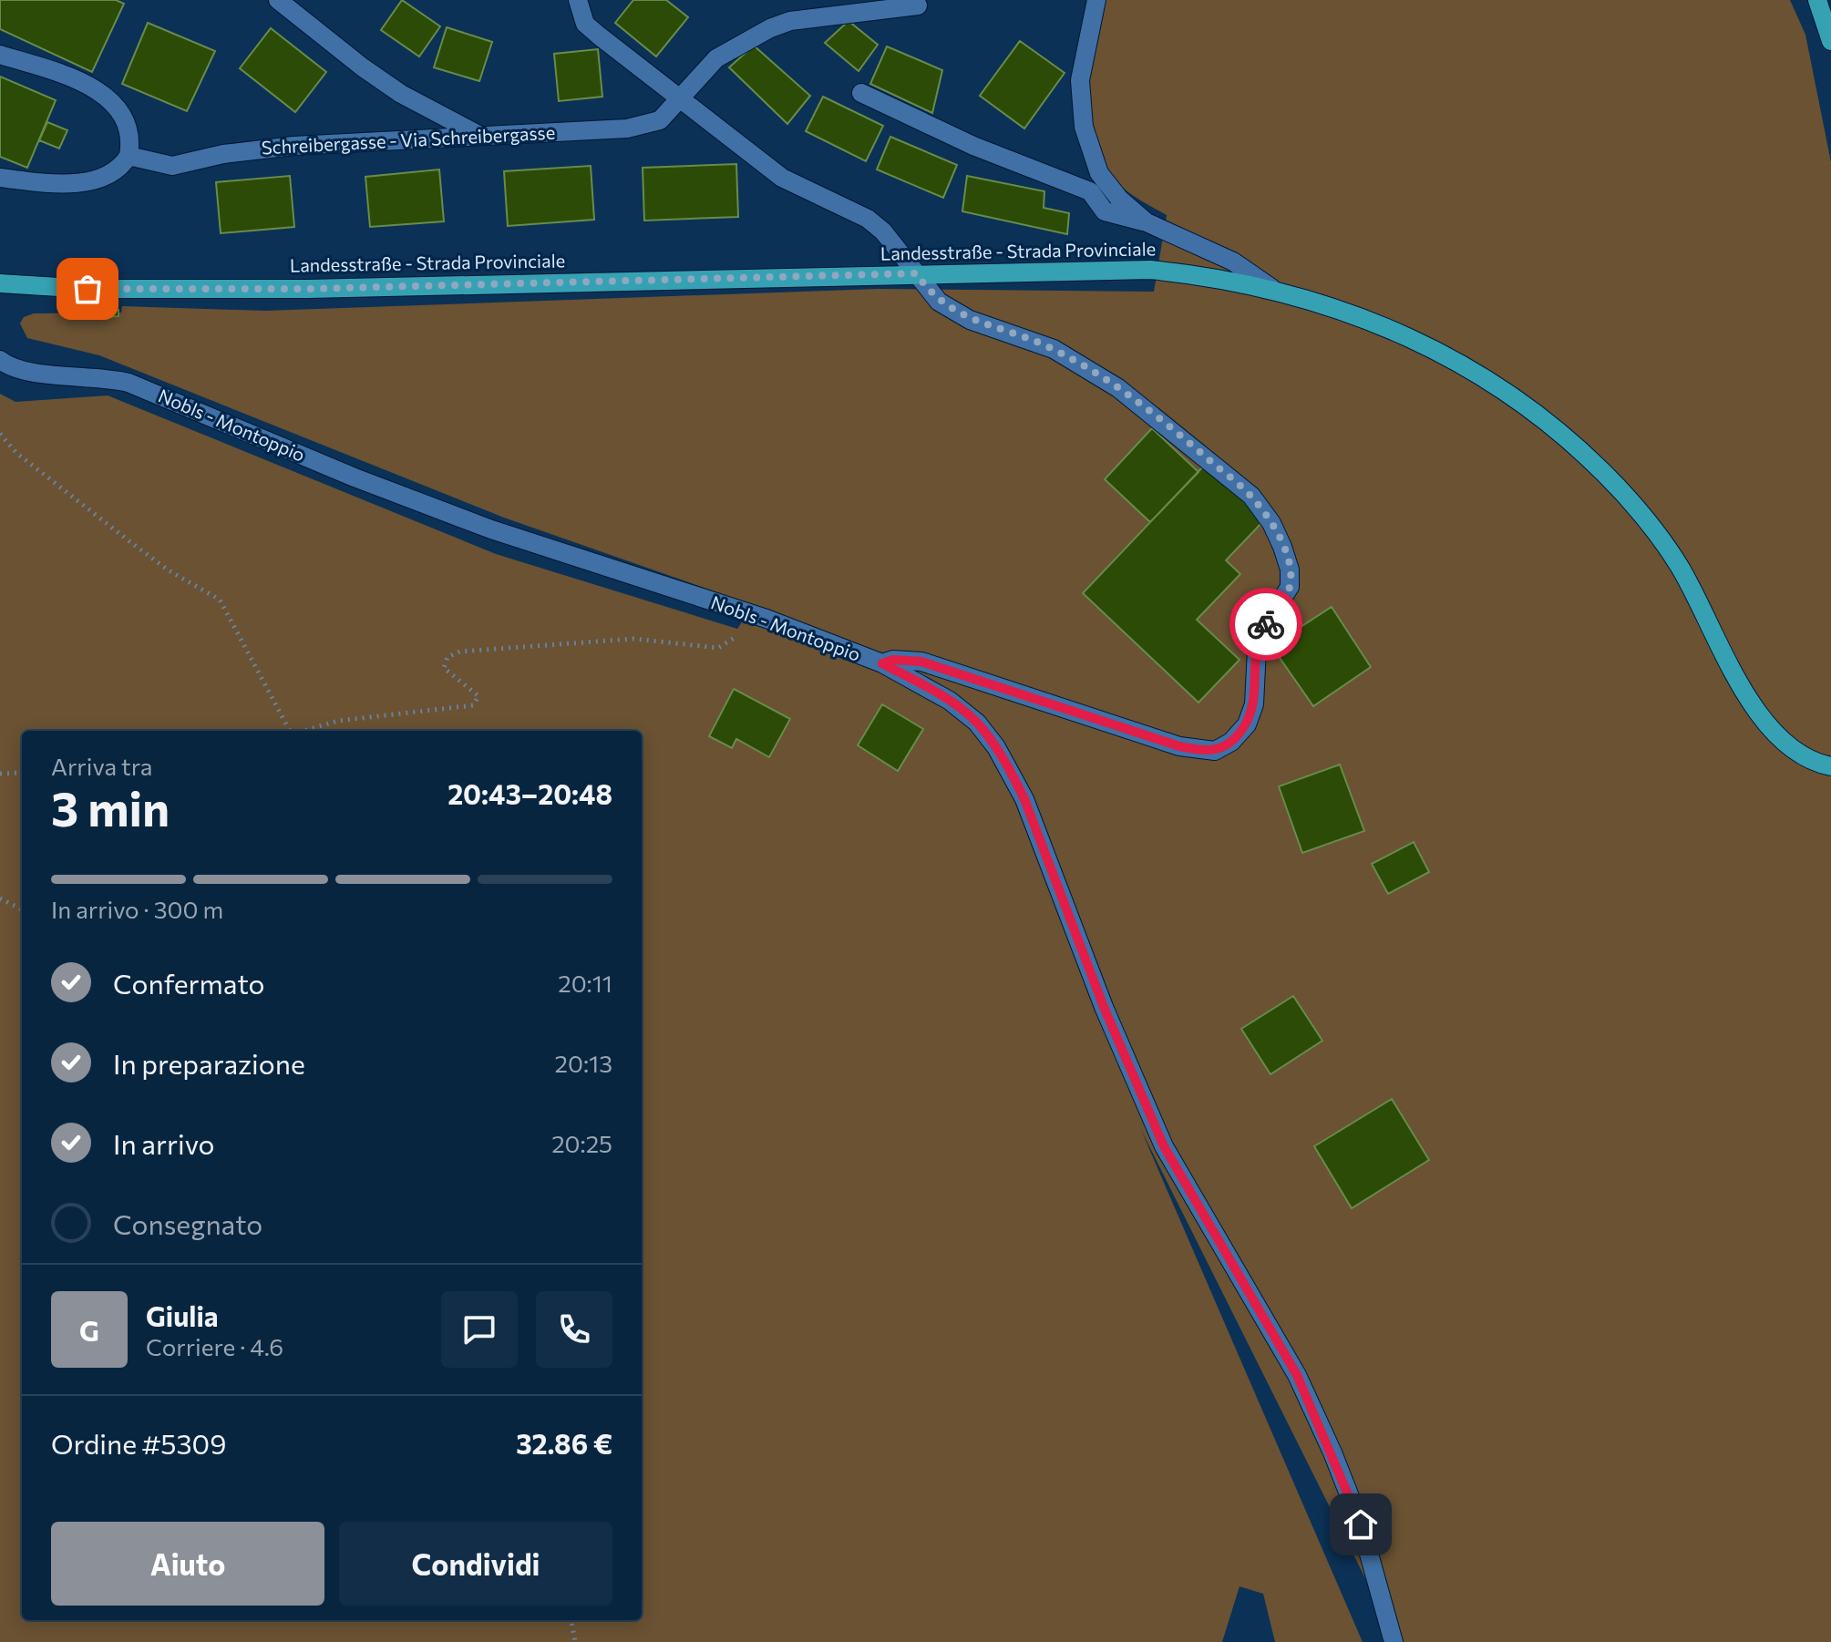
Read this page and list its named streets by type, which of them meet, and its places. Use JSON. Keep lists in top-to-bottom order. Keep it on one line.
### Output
{"streets":{"main road":["Landesstraße - Strada Provinciale"],"street":["Schreibergasse - Via Schreibergasse","Nobls - Montoppio"]},"page":{"heading":["3 min","Arriva tra","20:43–20:48"],"panel":["Giulia","Corriere · 4.6","Ordine #5309","32.86 €"],"bar":"In arrivo · 300 m","list":[["Confermato","20:11"],["In preparazione","20:13"],["In arrivo","20:25"],"Consegnato"],"round":"G","buttons":["Aiuto","Condividi"]}}
